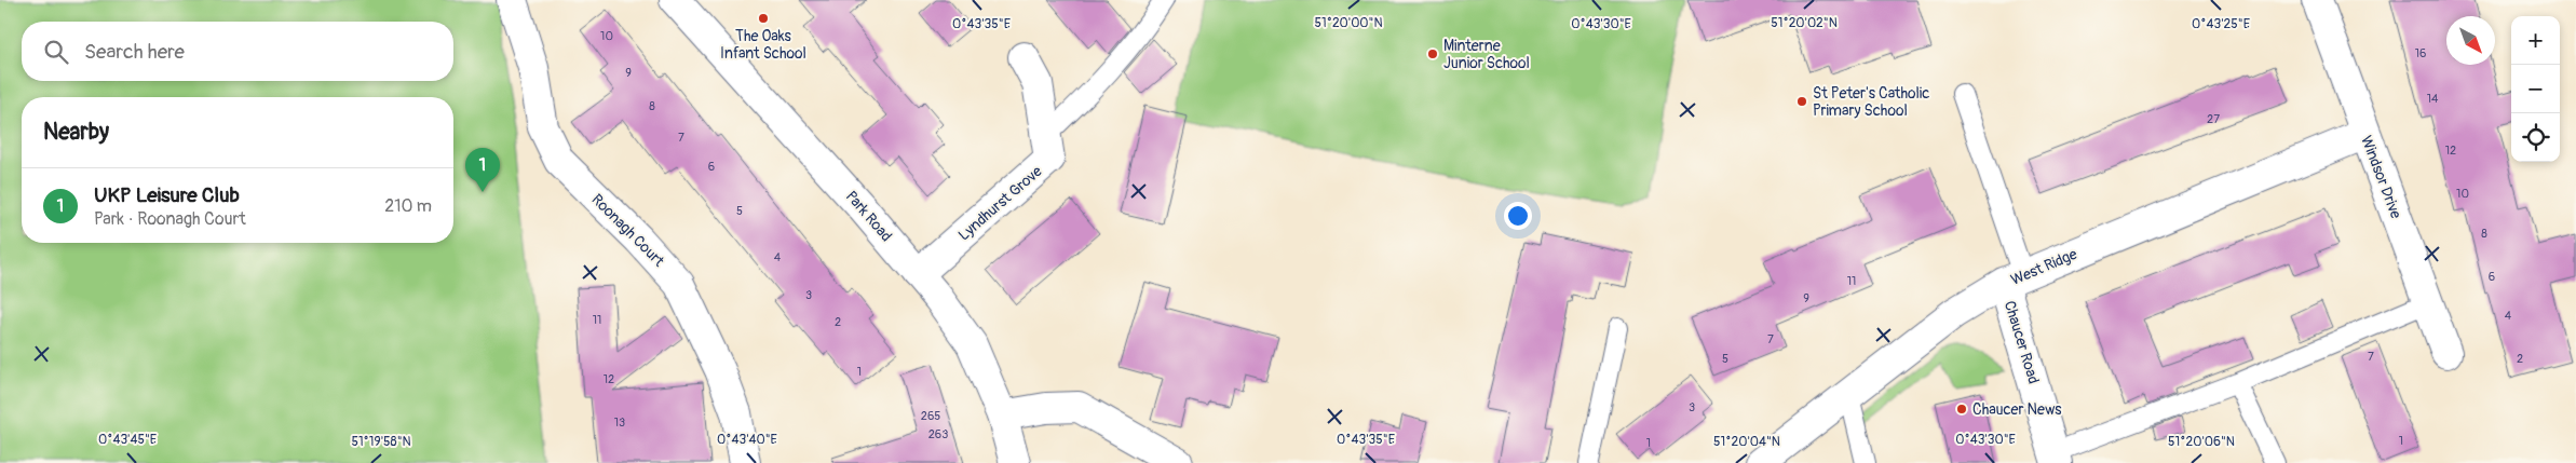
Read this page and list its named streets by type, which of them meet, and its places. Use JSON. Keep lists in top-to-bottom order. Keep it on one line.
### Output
{"streets":{"street":["Windsor Drive","Lyndhurst Grove","Park Road","Roonagh Court","West Ridge","Chaucer Road"]},"crossings":[["Windsor Drive","West Ridge"],["Lyndhurst Grove","Park Road"],["West Ridge","Chaucer Road"]],"places":["The Oaks Infant School","Minterne Junior School","St Peter's Catholic Primary School","Chaucer News"],"house_numbers":["10","16","9","14","8","27","7","12","6","10","5","8","4","6","11","3","9","4","11","2","7","7","5","2","1","12","3","265","13","263","1","1"],"north":"bottom right","page":{"map_buttons":["+","−"],"search":"Search here","heading":"Nearby","pins":"1","list":[{"mark":"1","name":"UKP Leisure Club","note":"Park · Roonagh Court","value":"210 m"}]},"coordinates":["51°20'00\"N","51°20'02\"N","0°43'30\"E","0°43'35\"E","0°43'25\"E","0°43'45\"E","0°43'40\"E","51°19'58\"N","51°20'04\"N","51°20'06\"N"]}
